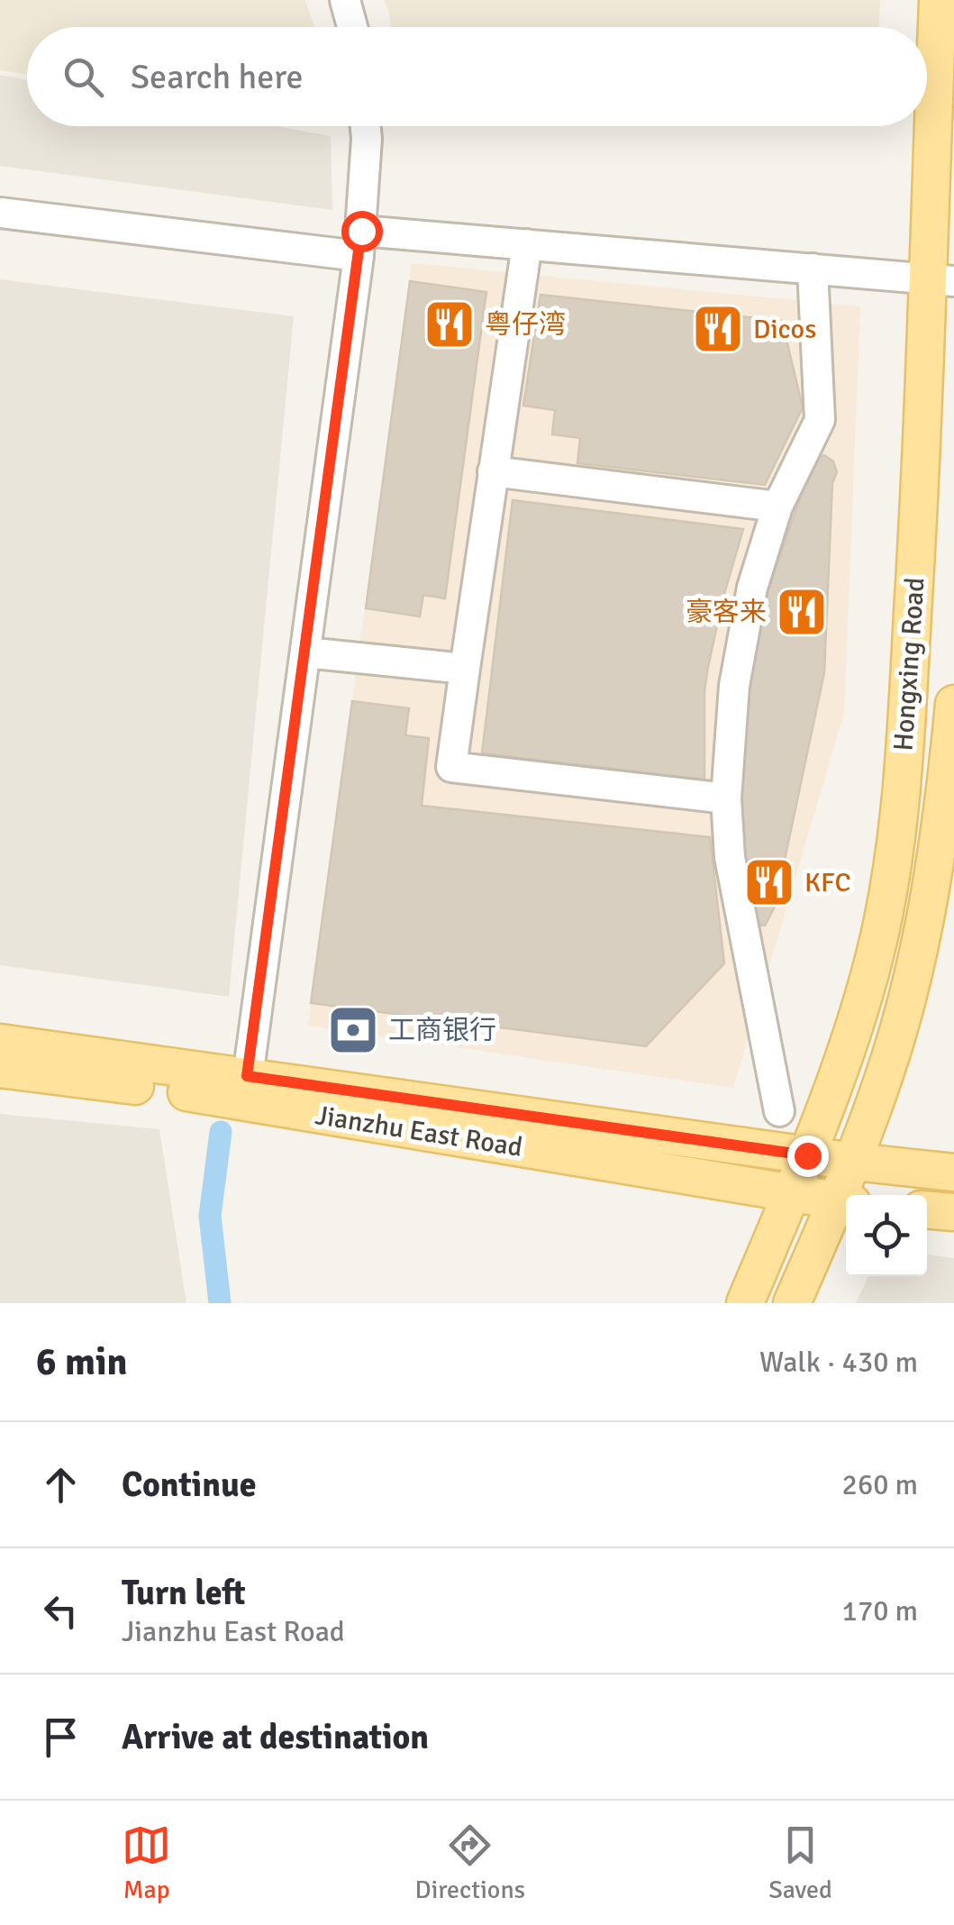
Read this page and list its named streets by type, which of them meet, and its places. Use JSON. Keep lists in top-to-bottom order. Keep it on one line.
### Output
{"streets":{"main road":["Hongxing Road","Jianzhu East Road"]},"crossings":[["Hongxing Road","Jianzhu East Road"]],"places":{"restaurant":["粤仔湾","Dicos","豪客来","KFC"],"bank":["工商银行"]},"page":{"search":"Search here","heading":["6 min","Walk · 430 m"],"list":[["Continue","260 m"],["Turn left","Jianzhu East Road","170 m"],"Arrive at destination"],"nav":["Map","Directions","Saved"]}}
